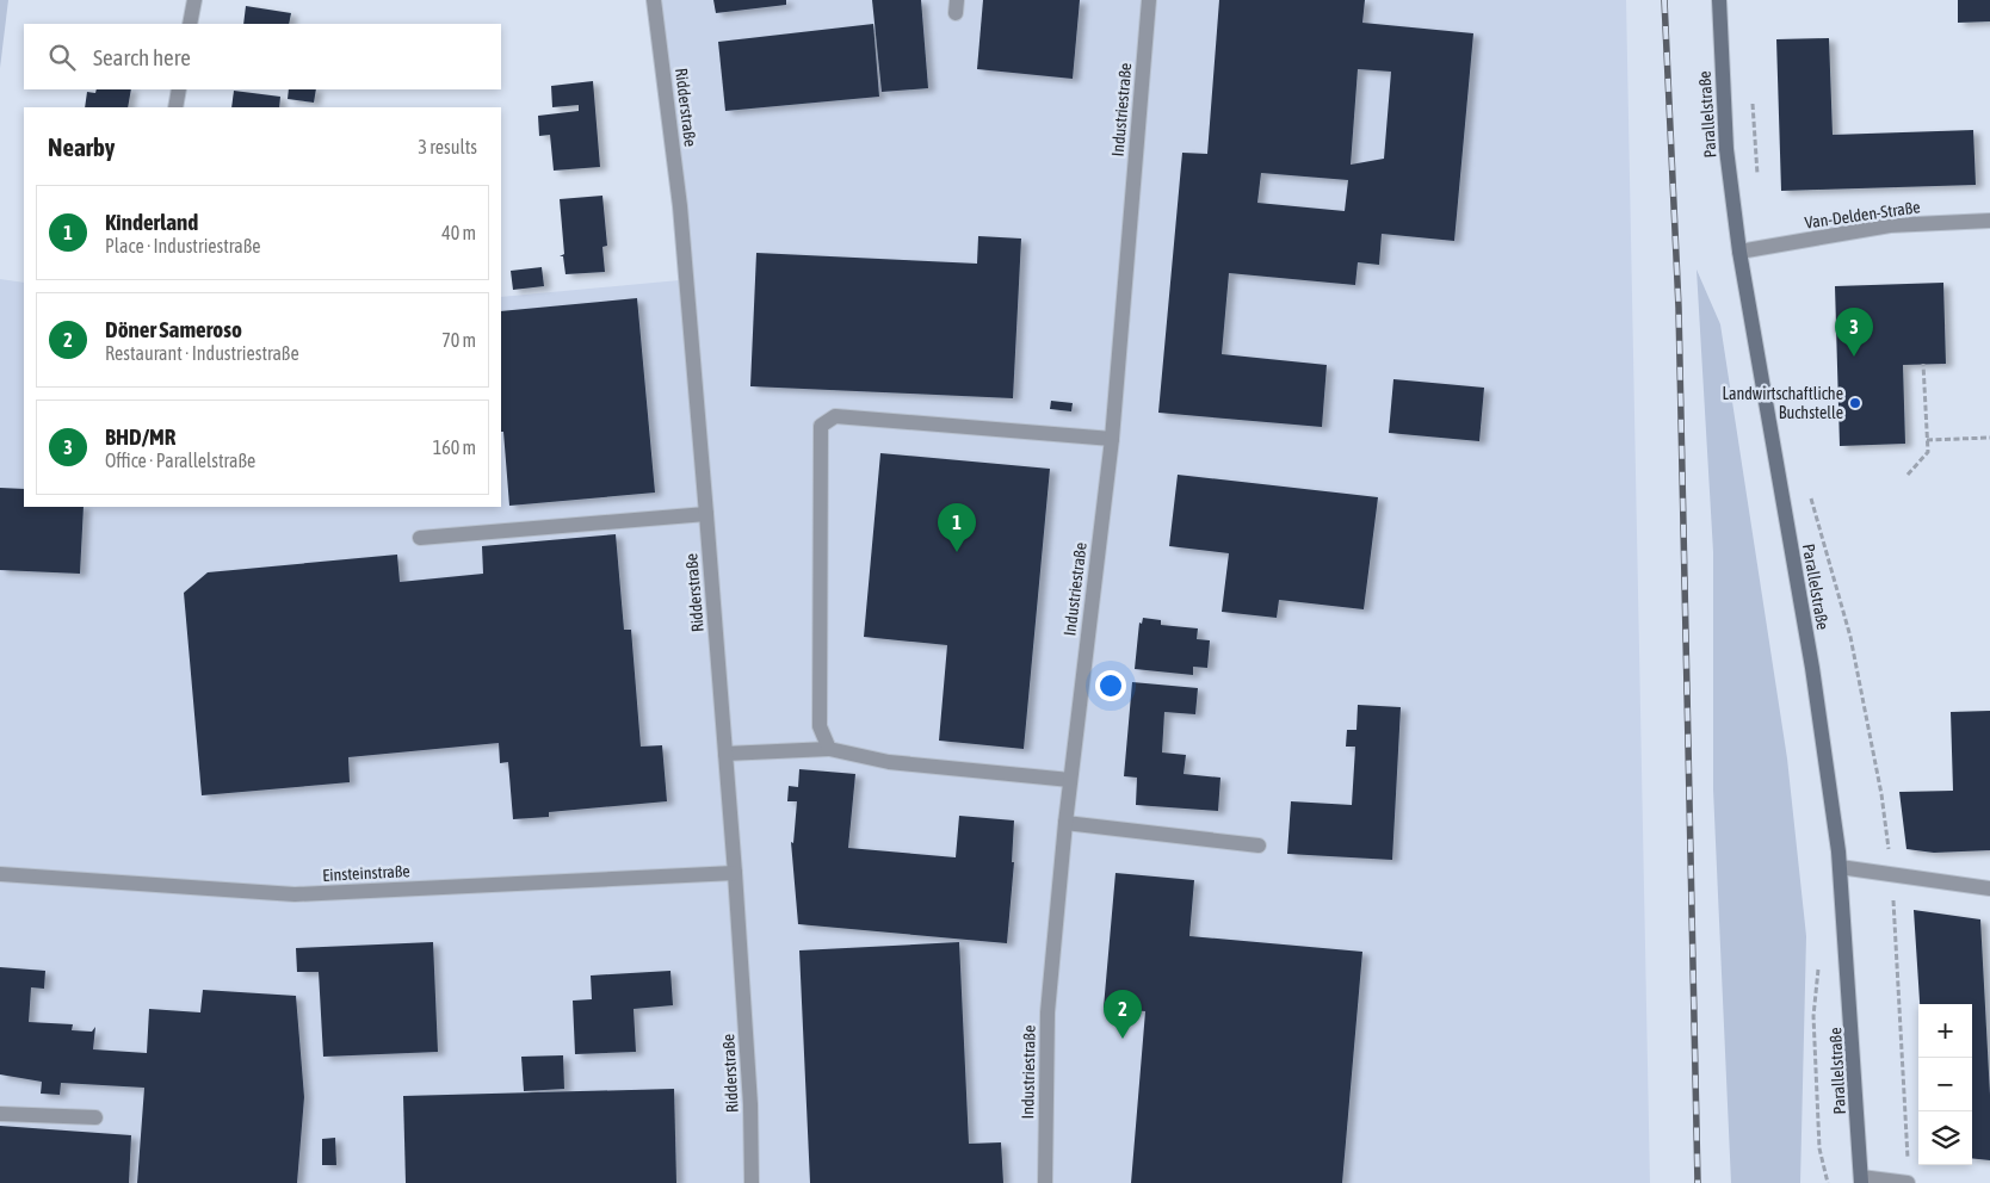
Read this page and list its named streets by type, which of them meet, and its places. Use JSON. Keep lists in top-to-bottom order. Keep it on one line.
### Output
{"streets":{"main road":["Parallelstraße"],"street":["Ridderstraße","Industriestraße","Van-Delden-Straße","Einsteinstraße"]},"crossings":[["Ridderstraße","Einsteinstraße"],["Parallelstraße","Van-Delden-Straße"]],"places":["Landwirtschaftliche Buchstelle"],"page":{"search":"Search here","heading":["Nearby","3 results"],"list":[{"mark":"1","name":"Kinderland","note":"Place · Industriestraße","value":"40 m"},{"mark":"2","name":"Döner Sameroso","note":"Restaurant · Industriestraße","value":"70 m"},{"mark":"3","name":"BHD/MR","note":"Office · Parallelstraße","value":"160 m"}],"pins":["3","1","2"],"map_buttons":["+","−"]}}
